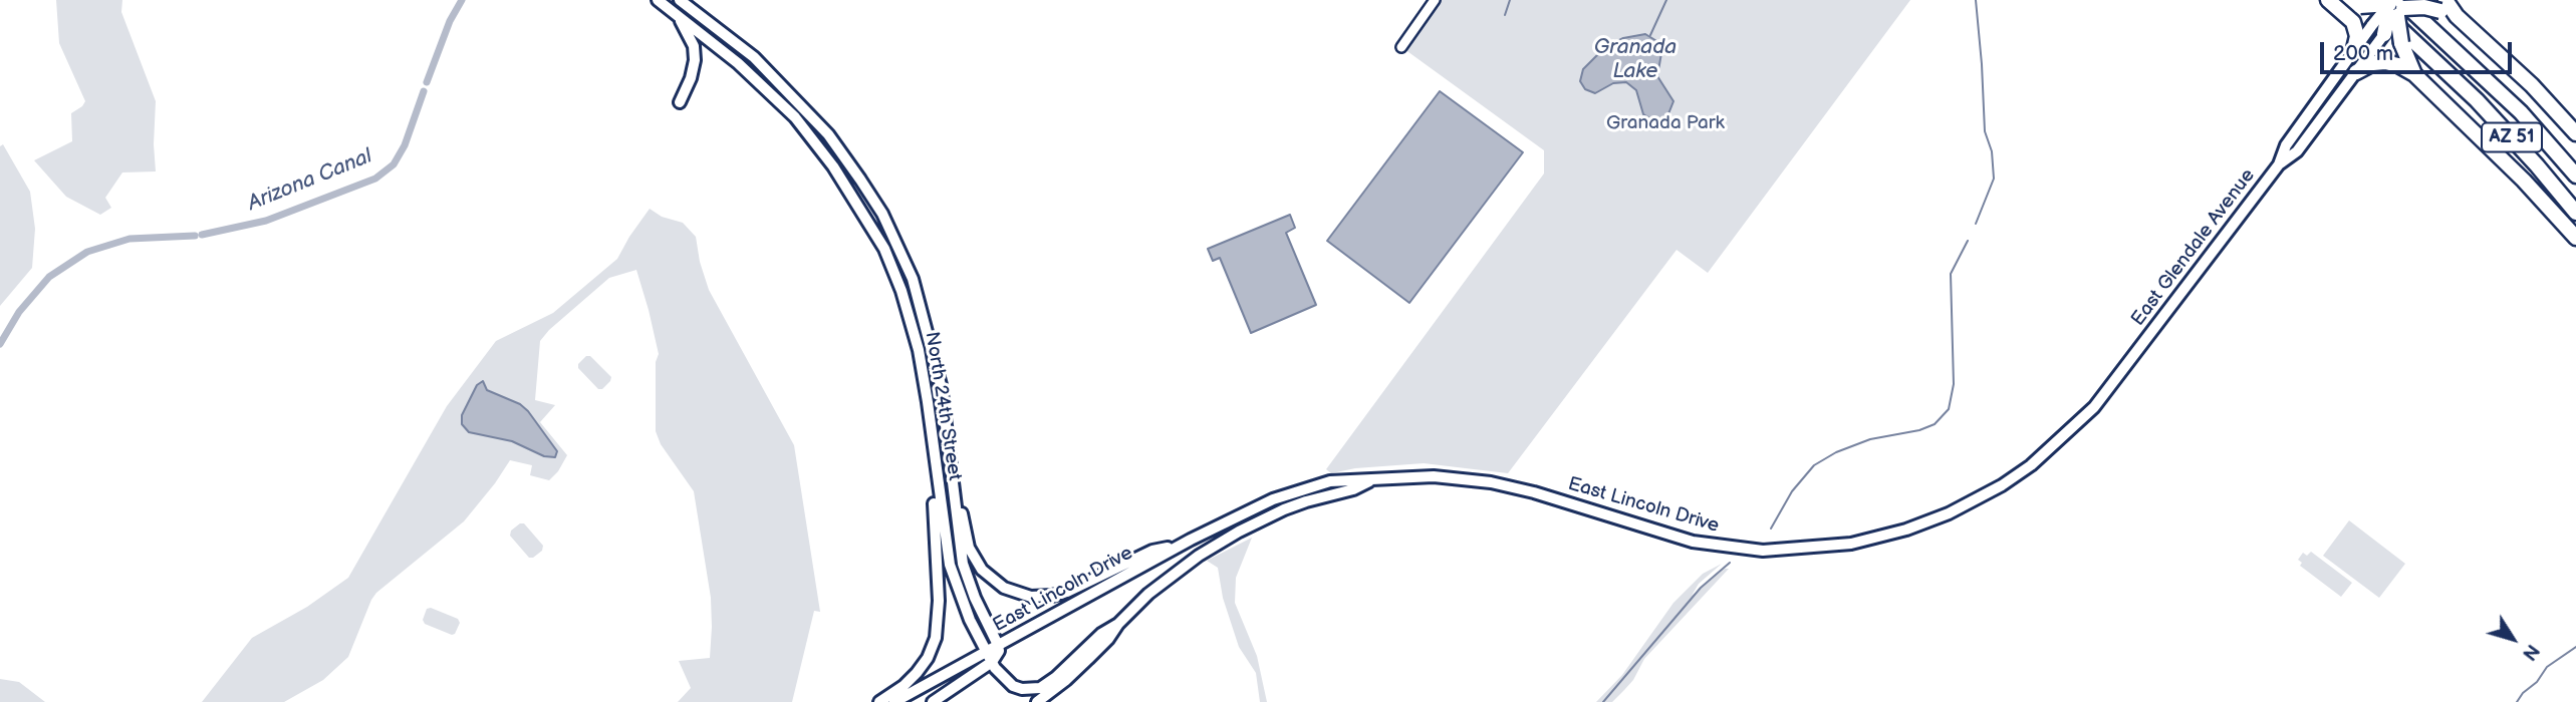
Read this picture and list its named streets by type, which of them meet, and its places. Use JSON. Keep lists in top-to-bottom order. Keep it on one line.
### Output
{"streets":{"highway":["AZ 51"],"main road":["East Glendale Avenue","North 24th Street","East Lincoln Drive"]},"crossings":[["East Glendale Avenue","East Lincoln Drive"],["North 24th Street","East Lincoln Drive"]],"water":["Granada Lake","Arizona Canal"],"parks":["Granada Park"],"scale_bar":"200 m","north":"bottom right"}
